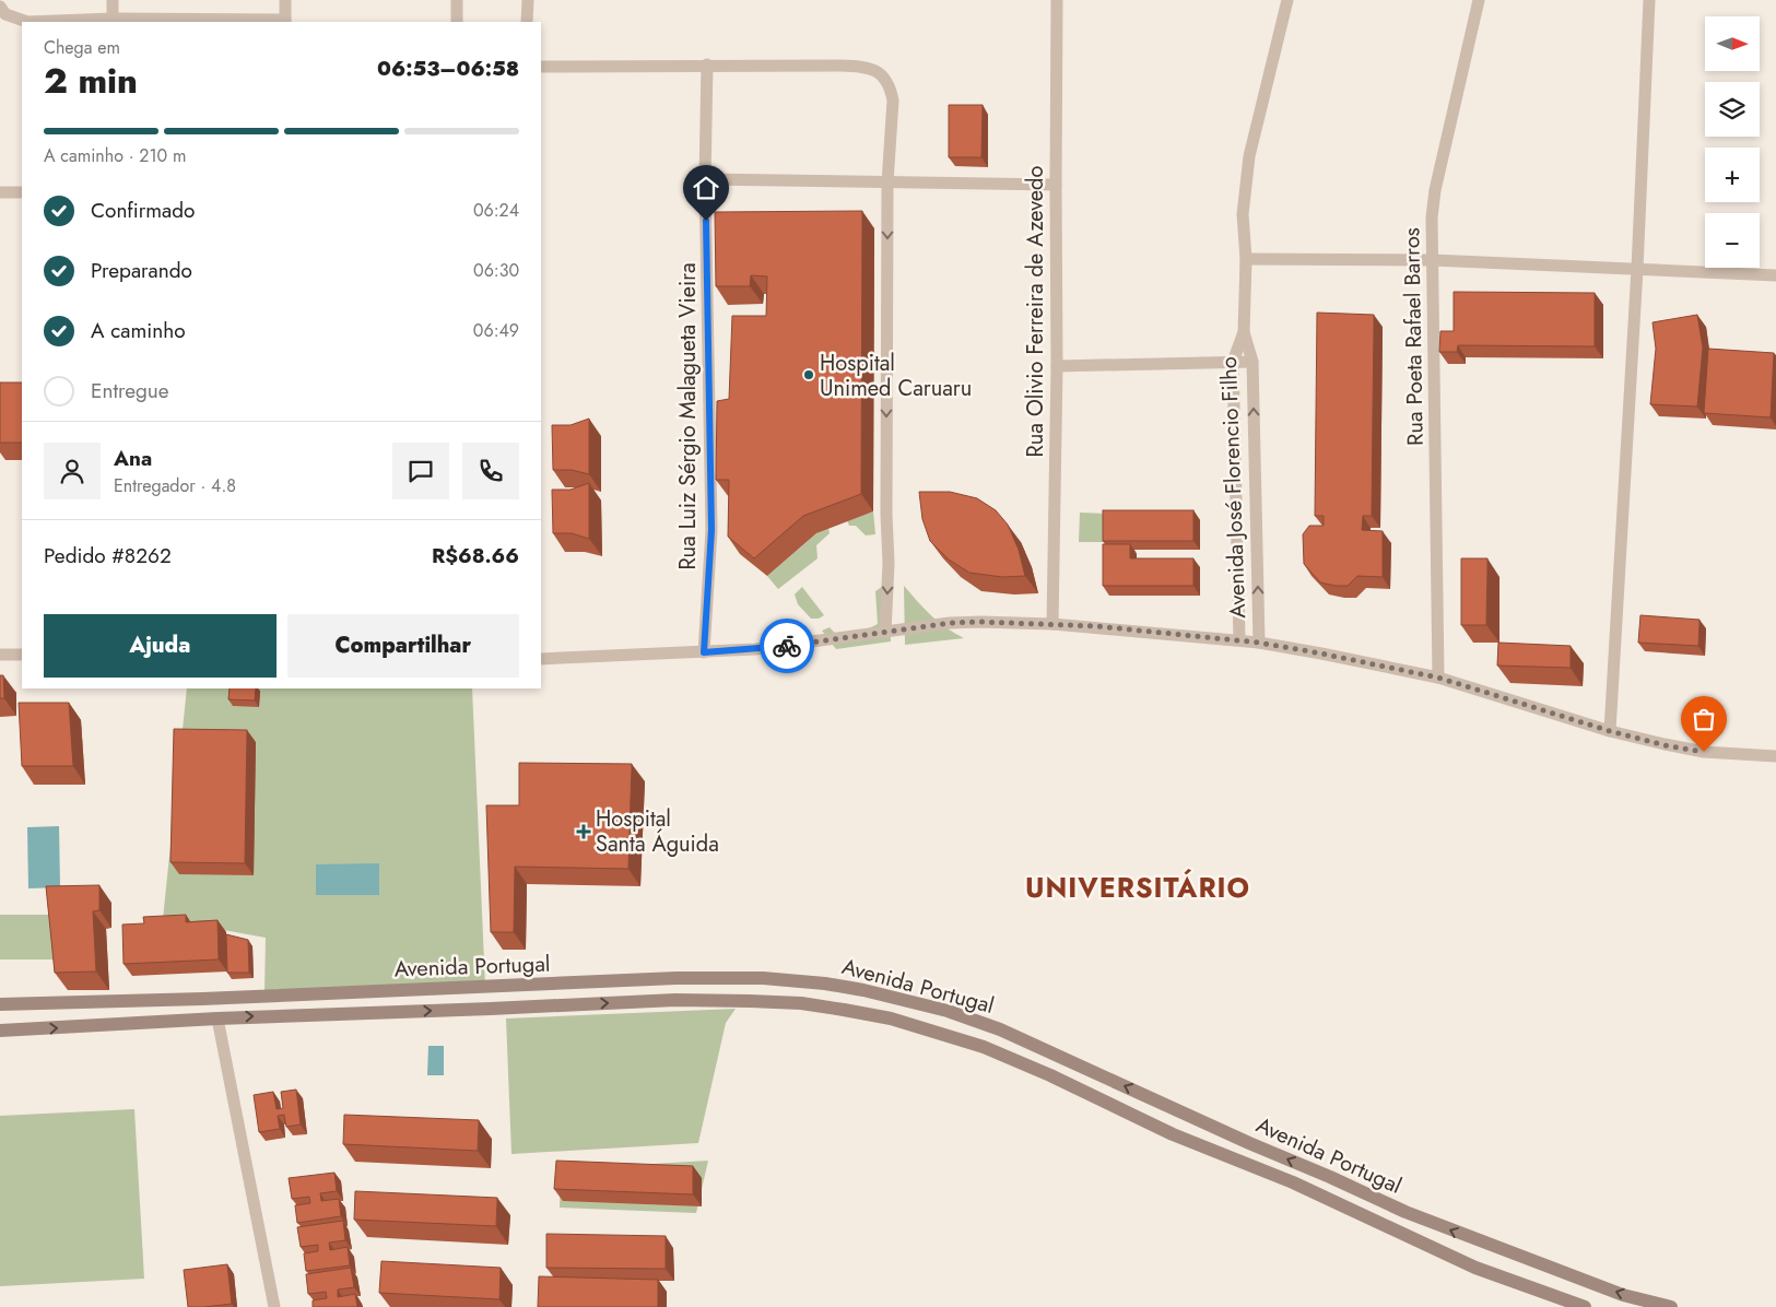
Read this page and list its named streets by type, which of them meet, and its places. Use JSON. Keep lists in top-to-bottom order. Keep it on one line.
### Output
{"streets":{"street":["Rua Olivio Ferreira de Azevedo","Rua Poeta Rafael Barros","Rua Luiz Sérgio Malagueta Vieira","Avenida José Florencio Filho","Avenida Portugal"]},"districts":["UNIVERSITÁRIO"],"places":{"other":["Hospital Unimed Caruaru"],"health":["Hospital Santa Águida"]},"north":"right","page":{"map_buttons":["+","−"],"heading":["2 min","Chega em","06:53–06:58"],"panel":["Ana","Entregador · 4.8","Pedido #8262","R$68.66"],"bar":"A caminho · 210 m","list":[["Confirmado","06:24"],["Preparando","06:30"],["A caminho","06:49"],"Entregue"],"buttons":["Ajuda","Compartilhar"]}}
